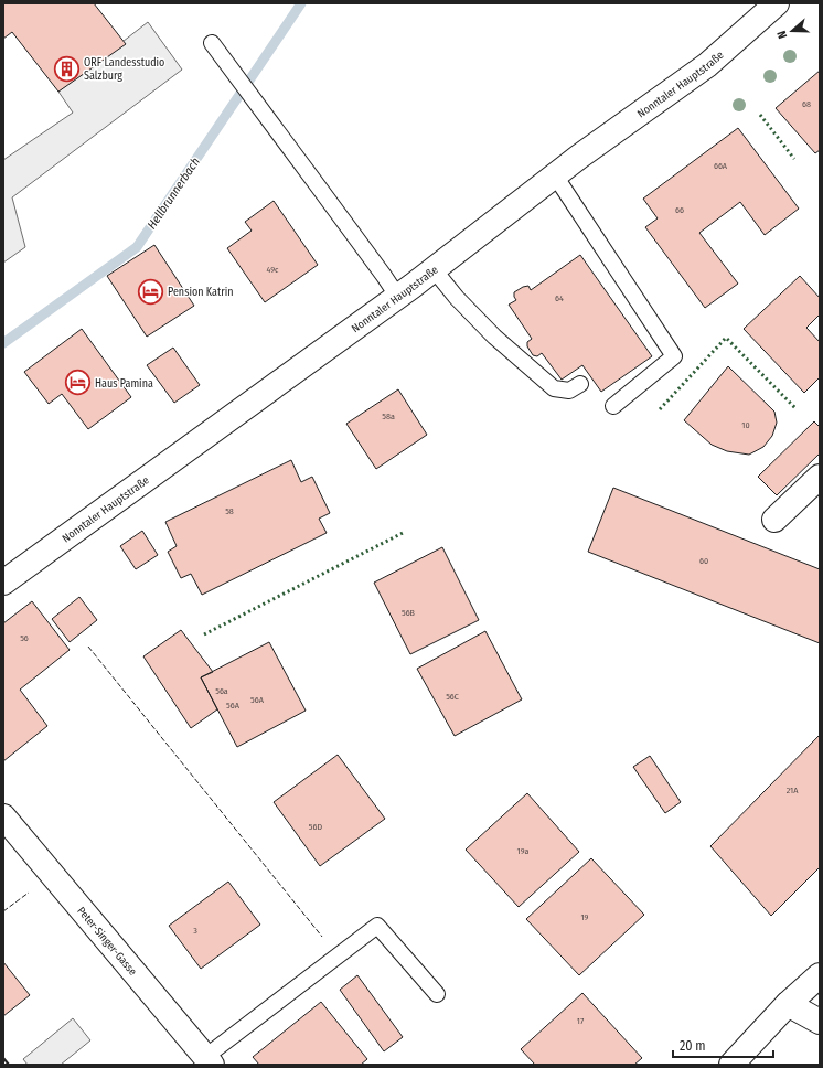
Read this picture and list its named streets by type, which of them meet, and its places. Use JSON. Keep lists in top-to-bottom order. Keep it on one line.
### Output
{"streets":{"main road":["Nonntaler Hauptstraße","Peter-Singer-Gasse"]},"water":["Hellbrunnerbach"],"places":{"building":["ORF Landesstudio Salzburg"],"hotel":["Pension Katrin","Haus Pamina"]},"house_numbers":["68","66A","66","49c","64","58a","10","58","60","56B","56","56a","56C","56A","56A","21A","56D","19a","19","3","17"],"scale_bar":"20 m","north":"left"}
